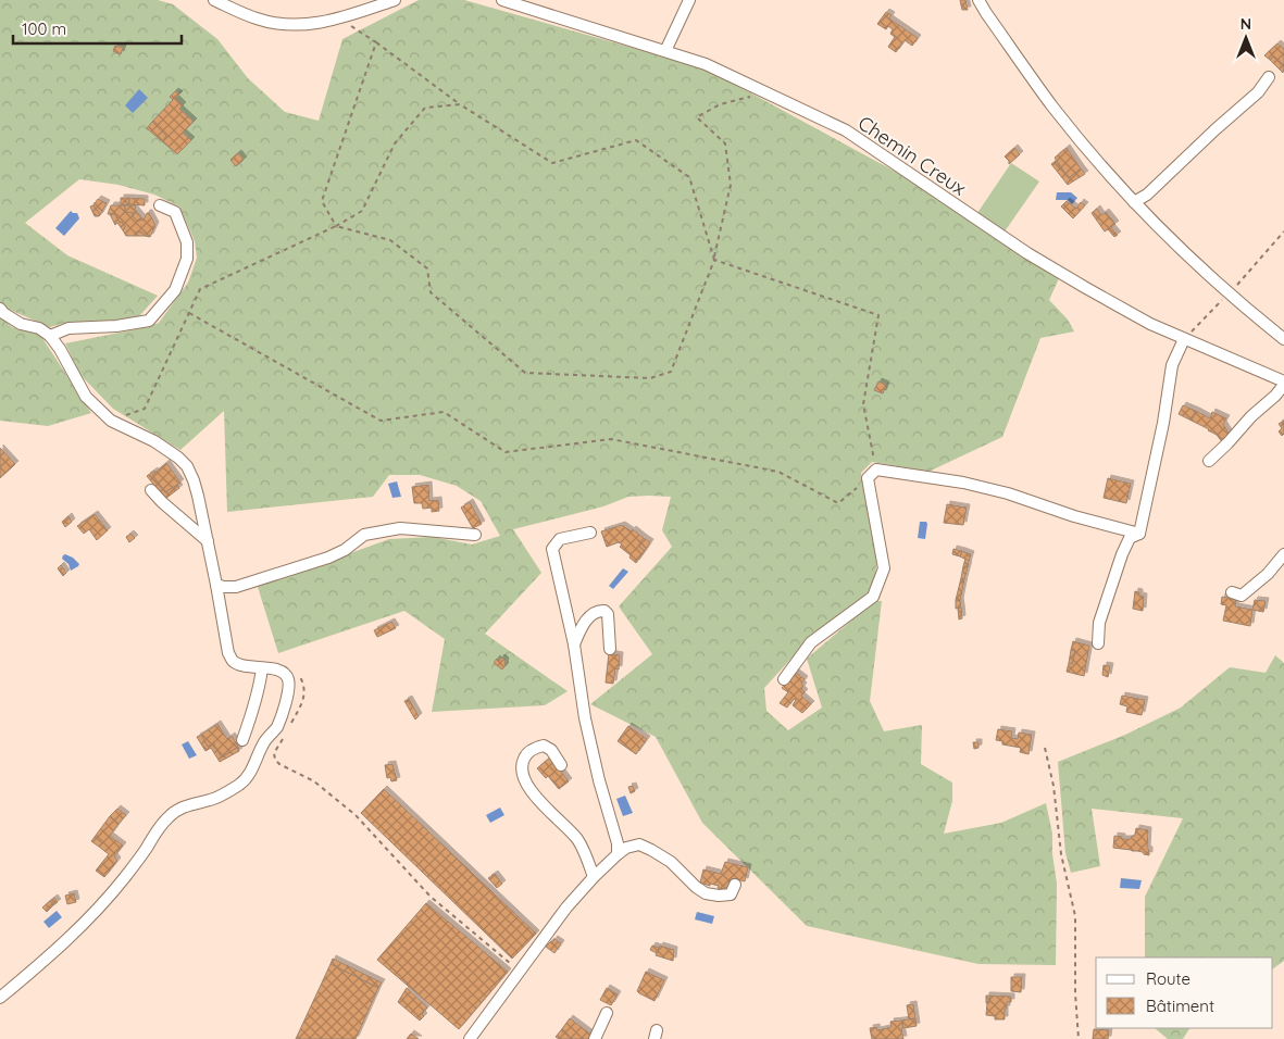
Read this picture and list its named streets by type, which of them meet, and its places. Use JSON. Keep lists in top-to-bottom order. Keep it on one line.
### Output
{"streets":{"street":["Chemin Creux"]},"legend":["Route","Bâtiment"],"scale_bar":"100 m","north":"top"}
